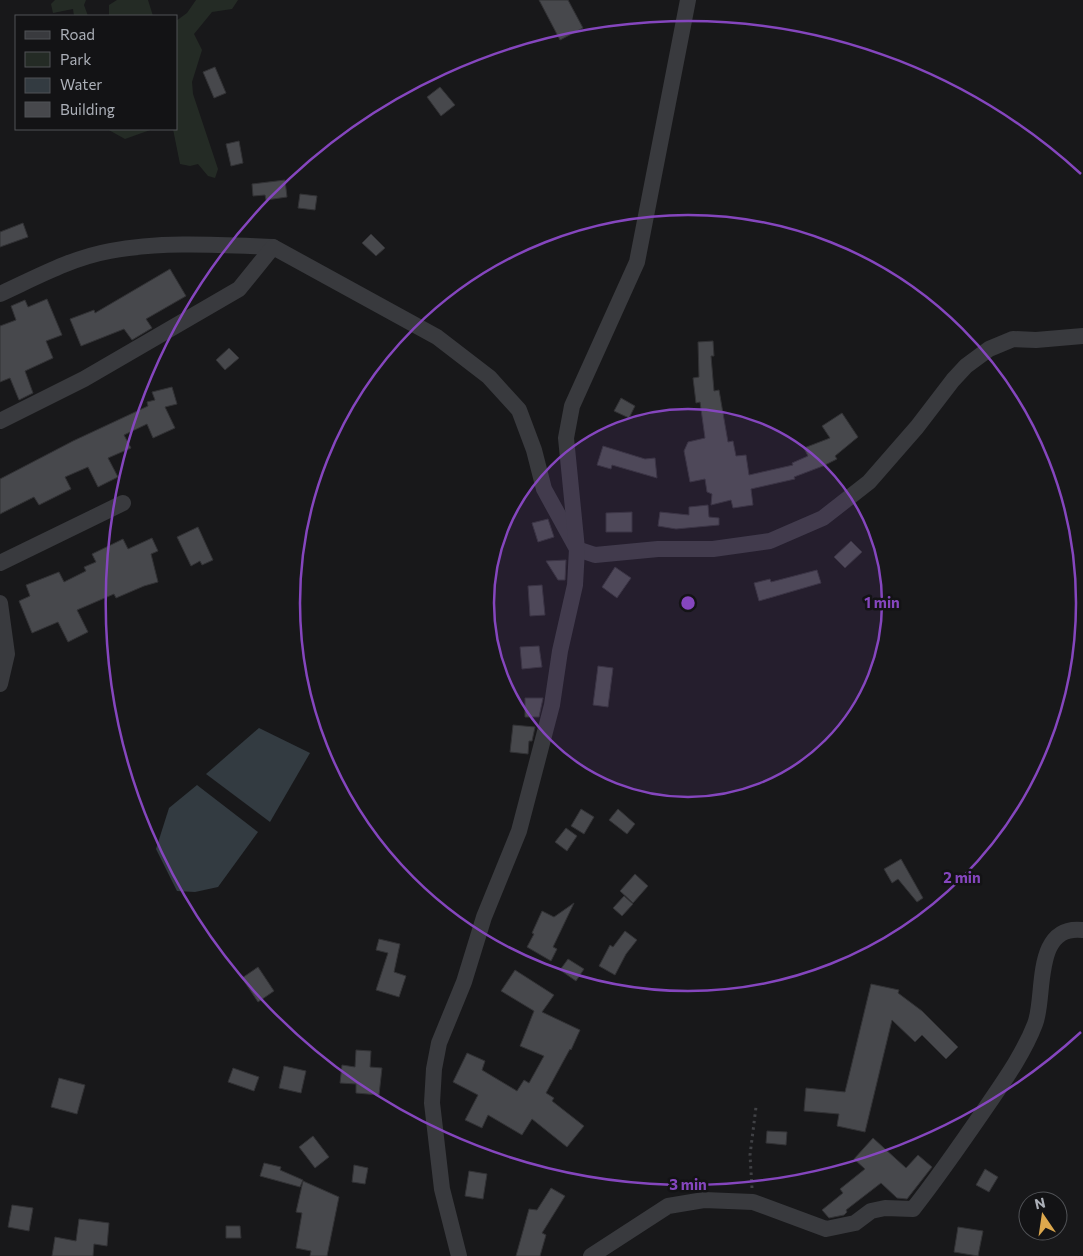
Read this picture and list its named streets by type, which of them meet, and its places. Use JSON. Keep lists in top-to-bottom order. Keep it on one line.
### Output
{"legend":["Road","Park","Water","Building"],"north":"top","rings":["1 min","2 min","3 min"]}
